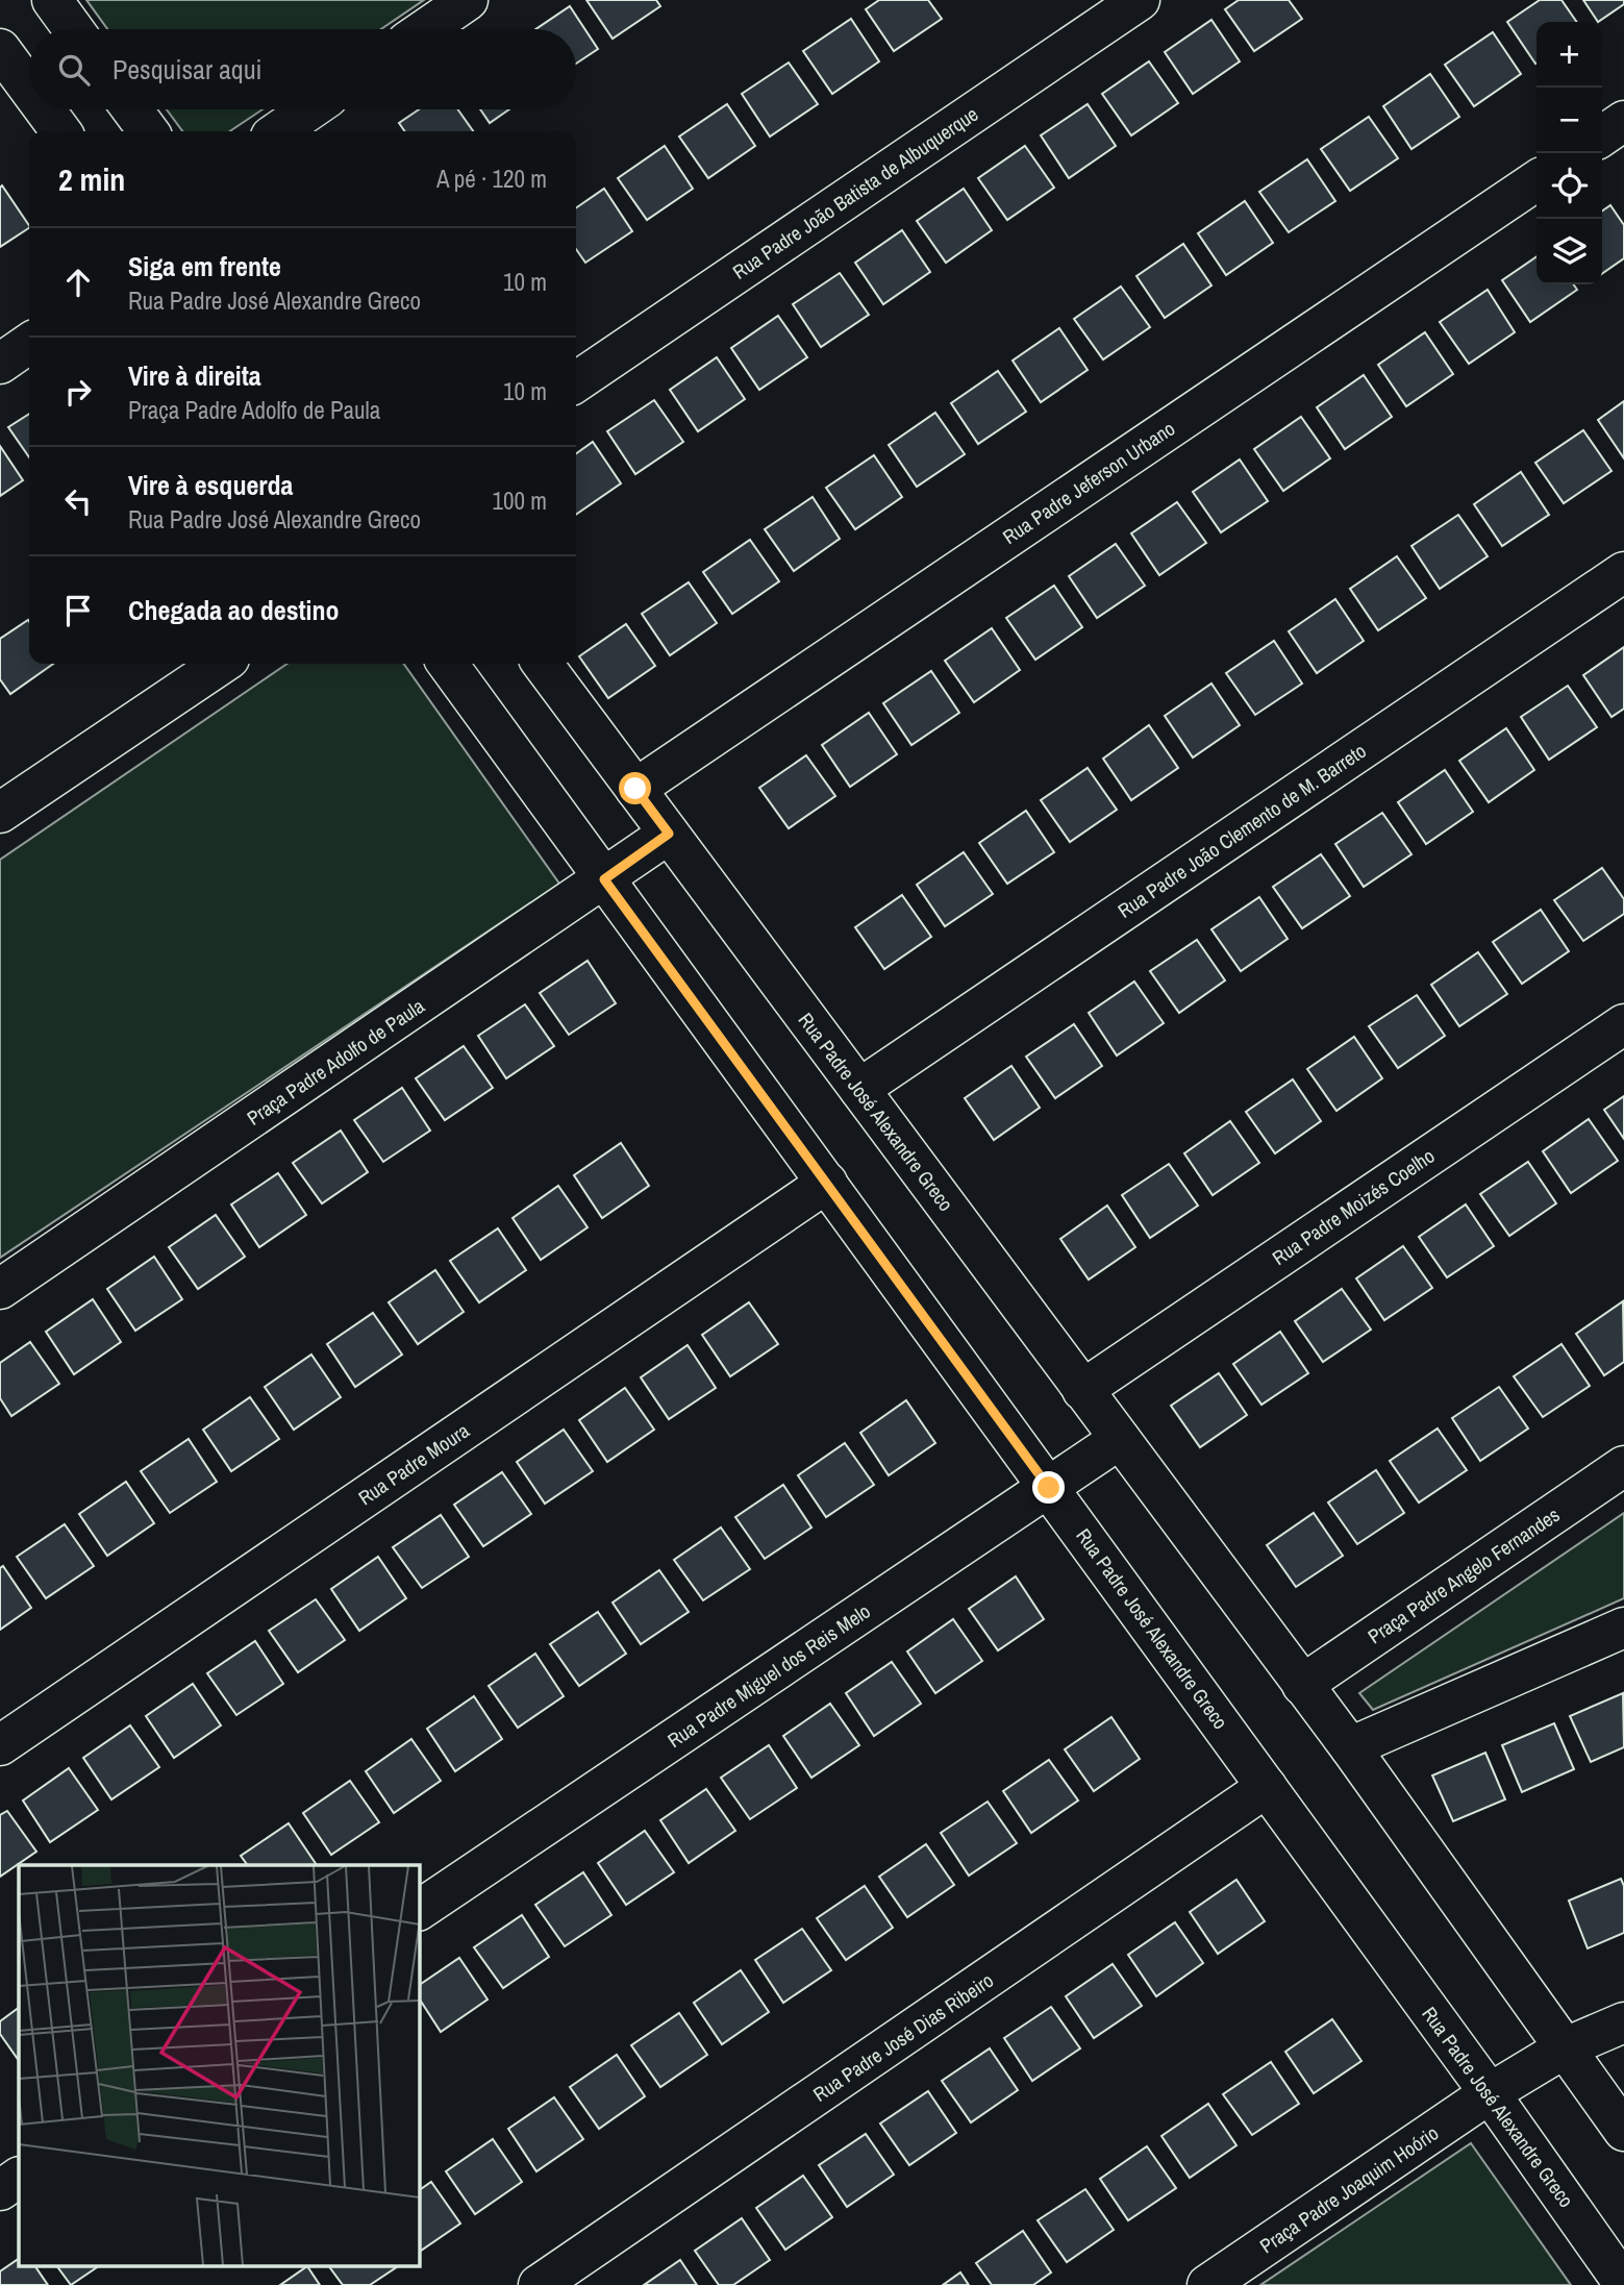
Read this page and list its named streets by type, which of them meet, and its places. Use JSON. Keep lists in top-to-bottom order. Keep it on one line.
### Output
{"streets":{"street":["Rua Padre João Batista de Albuquerque","Rua Padre Jeferson Urbano","Rua Padre João Clemento de M. Barreto","Praça Padre Adolfo de Paula","Rua Padre José Alexandre Greco","Rua Padre Moizés Coelho","Rua Padre Moura","Praça Padre Angelo Fernandes","Rua Padre Miguel dos Reis Melo","Rua Padre José Dias Ribeiro","Praça Padre Joaquim Hoório"]},"crossings":[["Rua Padre Jeferson Urbano","Rua Padre José Alexandre Greco"],["Rua Padre João Clemento de M. Barreto","Rua Padre José Alexandre Greco"],["Praça Padre Adolfo de Paula","Rua Padre José Alexandre Greco"],["Rua Padre José Alexandre Greco","Rua Padre Moizés Coelho"],["Rua Padre José Alexandre Greco","Rua Padre Moura"],["Rua Padre José Alexandre Greco","Praça Padre Angelo Fernandes"],["Rua Padre José Alexandre Greco","Rua Padre Miguel dos Reis Melo"],["Rua Padre José Alexandre Greco","Rua Padre José Dias Ribeiro"],["Rua Padre José Alexandre Greco","Praça Padre Joaquim Hoório"]],"page":{"map_buttons":["+","−"],"search":"Pesquisar aqui","heading":["2 min","A pé · 120 m"],"list":[["Siga em frente","Rua Padre José Alexandre Greco","10 m"],["Vire à direita","Praça Padre Adolfo de Paula","10 m"],["Vire à esquerda","Rua Padre José Alexandre Greco","100 m"],"Chegada ao destino"]}}
